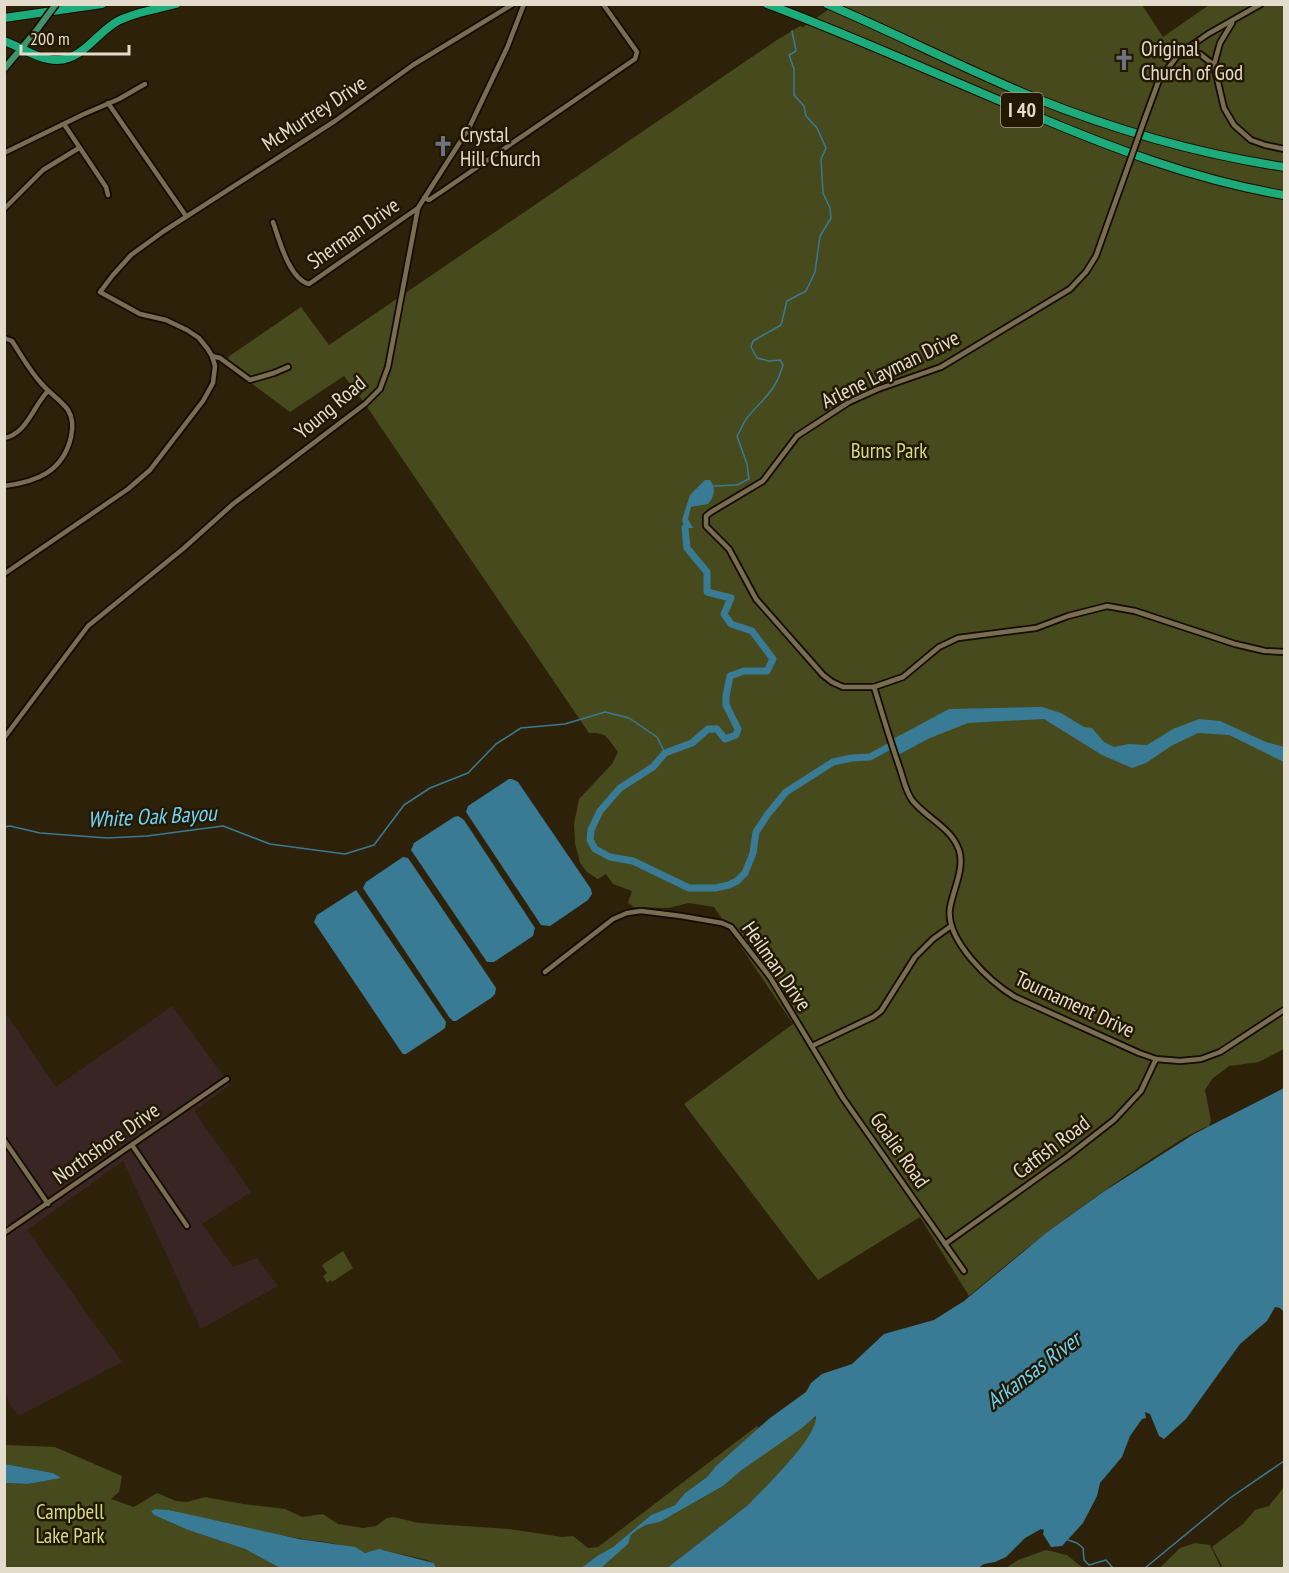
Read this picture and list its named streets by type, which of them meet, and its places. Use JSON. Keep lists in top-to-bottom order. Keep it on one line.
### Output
{"streets":{"highway":["I 40"],"street":["McMurtrey Drive","Sherman Drive","Arlene Layman Drive","Young Road","Heilman Drive","Tournament Drive","Northshore Drive","Catfish Road","Goalie Road"]},"crossings":[["Sherman Drive","Young Road"],["Heilman Drive","Goalie Road"],["Tournament Drive","Catfish Road"],["Catfish Road","Goalie Road"]],"water":["White Oak Bayou","Arkansas River"],"parks":["Burns Park","Campbell Lake Park"],"places":{"church":["Original Church of God","Crystal Hill Church"]},"scale_bar":"200 m"}
